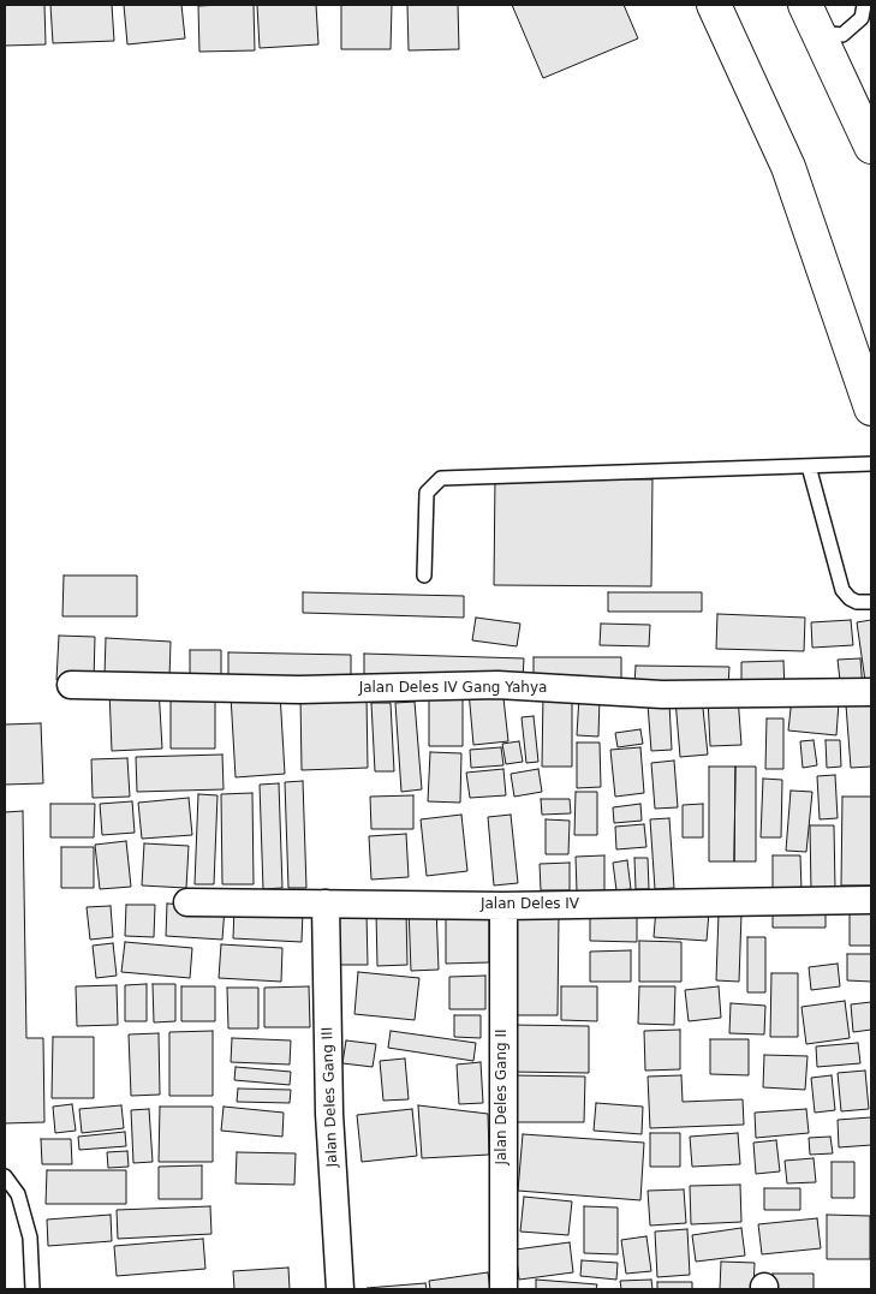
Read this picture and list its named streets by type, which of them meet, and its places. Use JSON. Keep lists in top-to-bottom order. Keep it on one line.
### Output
{"streets":{"street":["Jalan Deles IV Gang Yahya","Jalan Deles IV","Jalan Deles Gang III","Jalan Deles Gang II"]},"crossings":[["Jalan Deles IV","Jalan Deles Gang III"],["Jalan Deles IV","Jalan Deles Gang II"]]}
